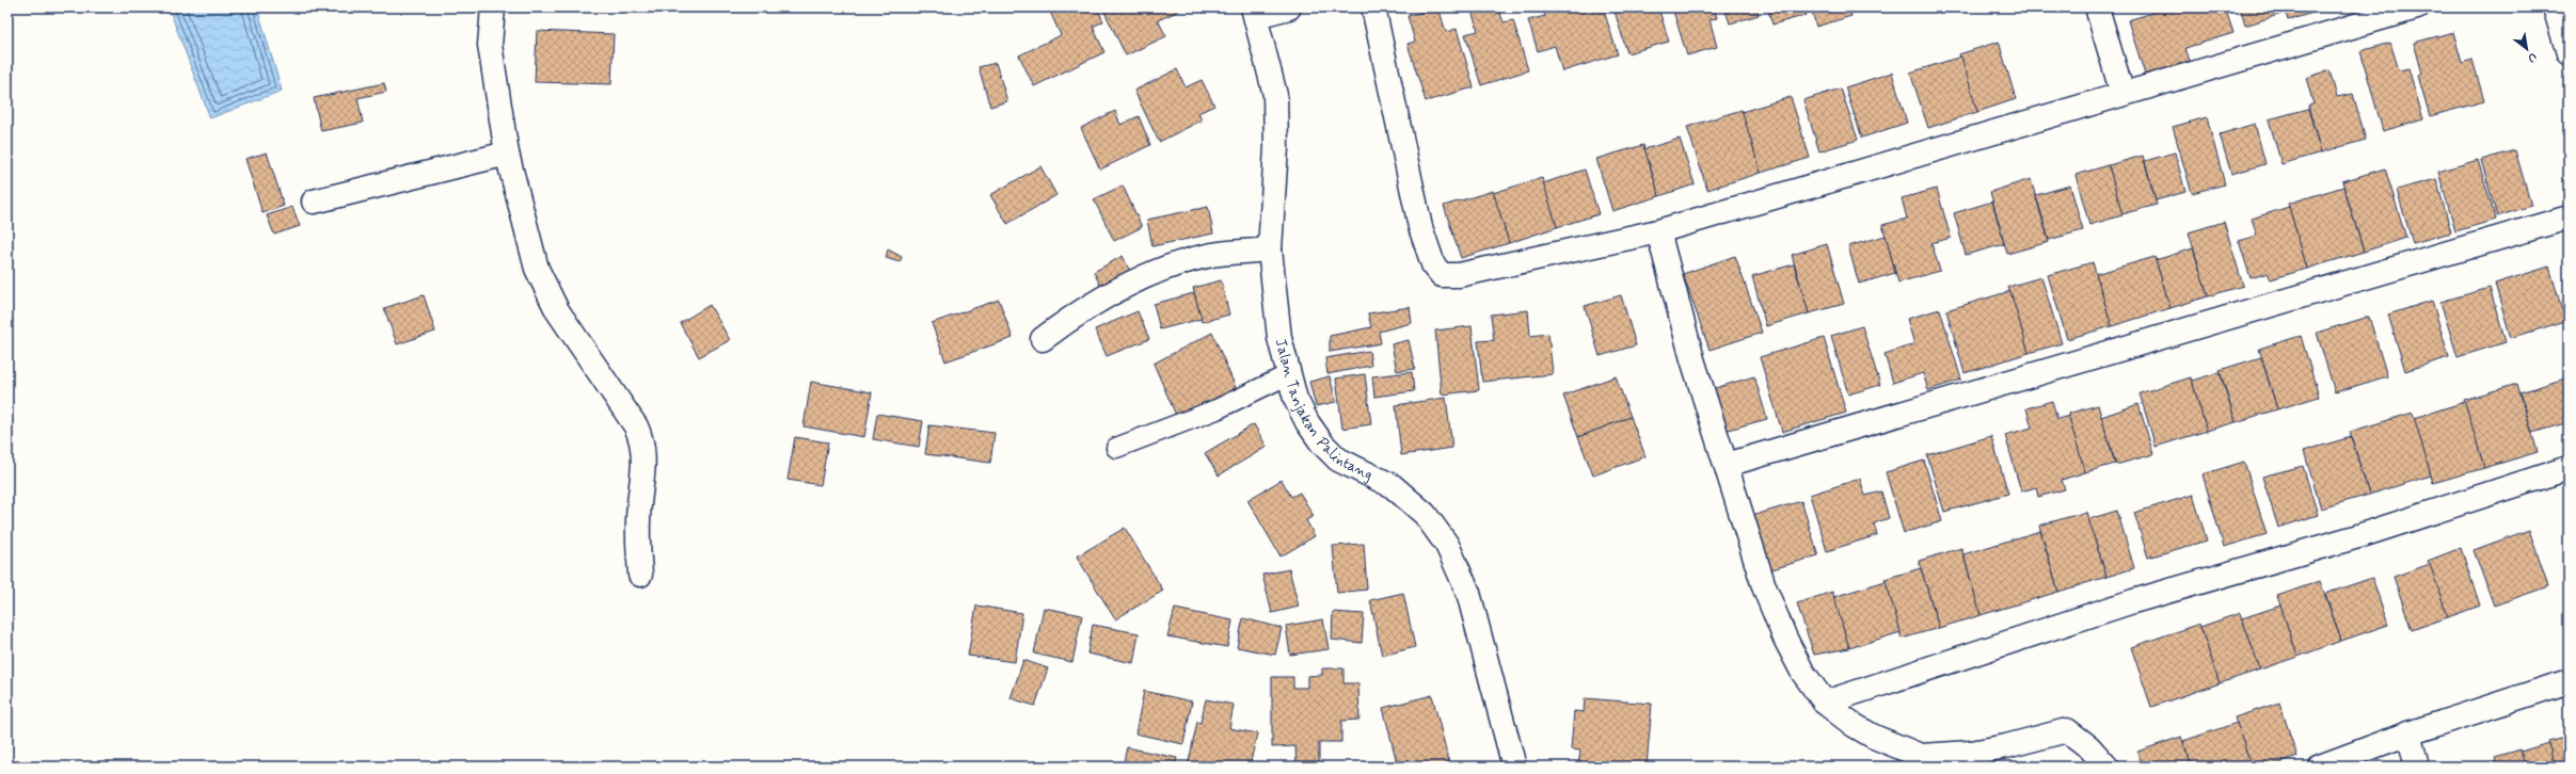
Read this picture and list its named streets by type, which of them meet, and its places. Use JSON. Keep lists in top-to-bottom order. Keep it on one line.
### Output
{"streets":{"street":["Jalan Tanjakan Palintang"]},"north":"bottom right"}
